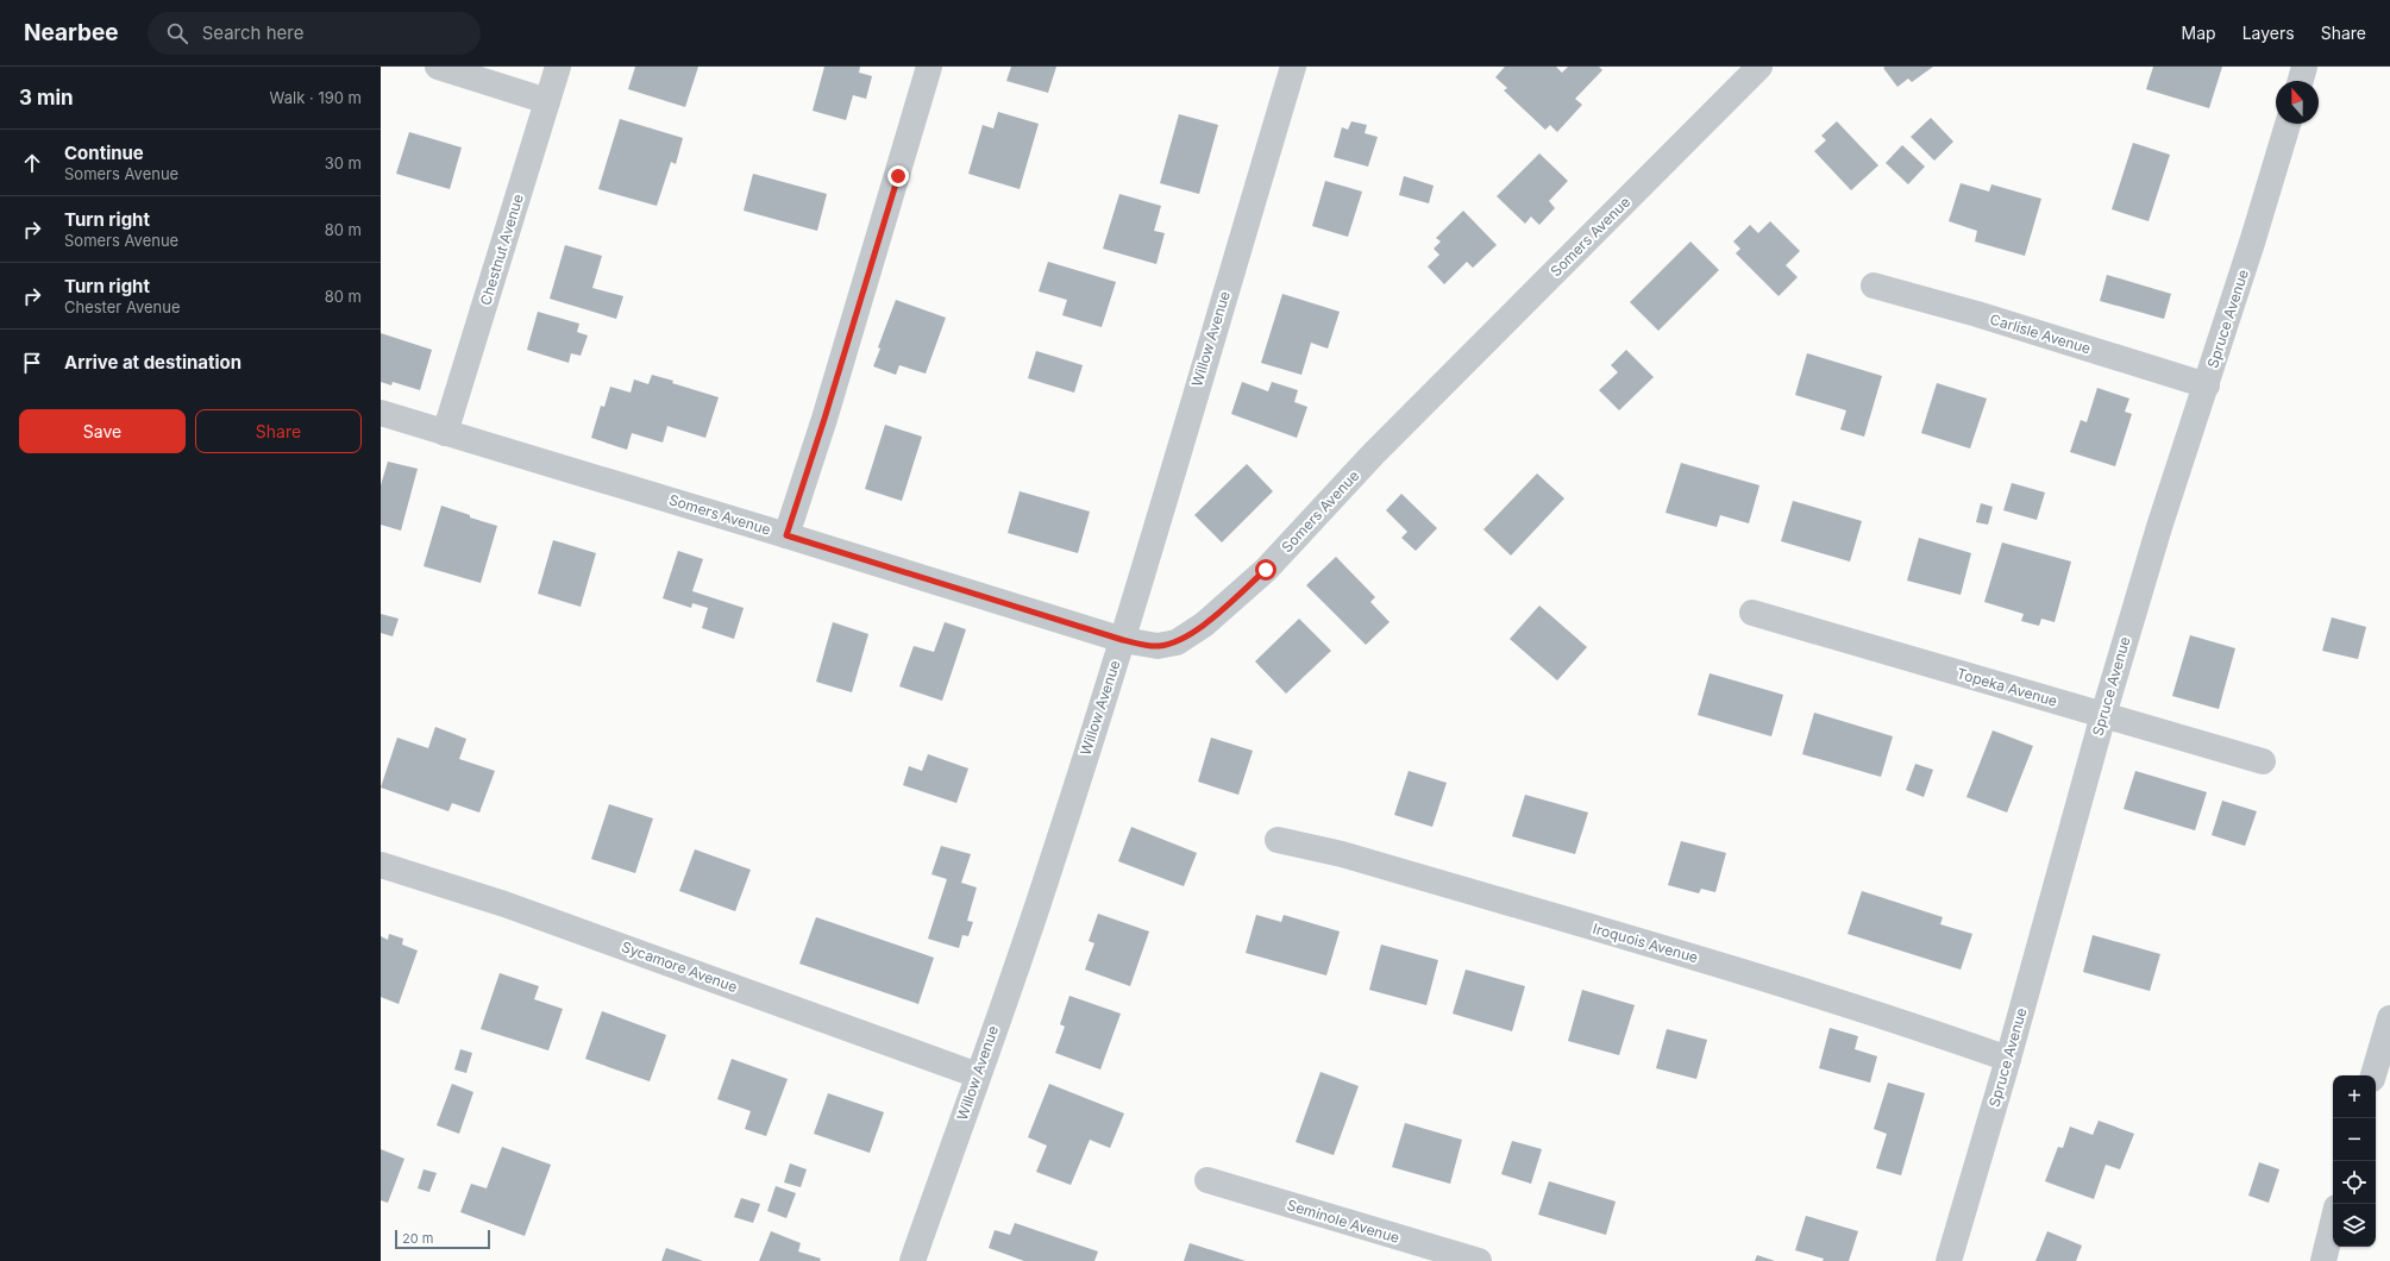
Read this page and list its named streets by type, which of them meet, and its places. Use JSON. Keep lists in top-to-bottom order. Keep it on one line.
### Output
{"streets":{"street":["Somers Avenue","Chestnut Avenue","Spruce Avenue","Carlisle Avenue","Willow Avenue","Topeka Avenue","Iroquois Avenue","Sycamore Avenue","Seminole Avenue"]},"crossings":[["Somers Avenue","Chestnut Avenue"],["Somers Avenue","Willow Avenue"],["Spruce Avenue","Carlisle Avenue"],["Spruce Avenue","Topeka Avenue"],["Spruce Avenue","Iroquois Avenue"],["Willow Avenue","Sycamore Avenue"]],"scale_bar":"20 m","north":"top","page":{"header":"Nearbee","search":"Search here","nav":["Map","Layers","Share"],"heading":["3 min","Walk · 190 m"],"list":[["Continue","Somers Avenue","30 m"],["Turn right","Somers Avenue","80 m"],["Turn right","Chester Avenue","80 m"],"Arrive at destination"],"buttons":["Save","Share"],"map_buttons":["+","−"],"scale":"20 m"}}
